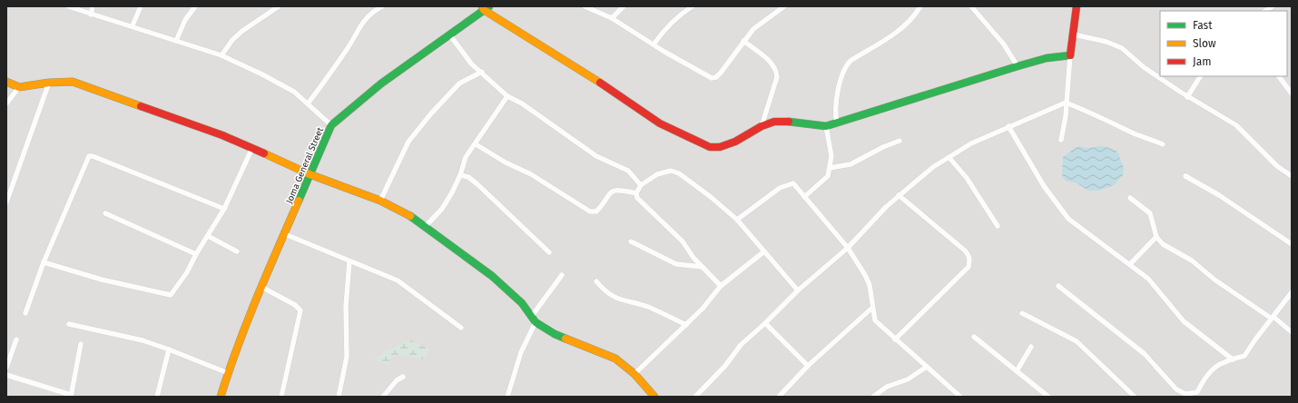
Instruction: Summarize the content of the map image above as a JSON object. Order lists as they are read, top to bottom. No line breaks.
{"streets":{"street":["Joma General Street"]},"legend":["Fast","Slow","Jam"]}
